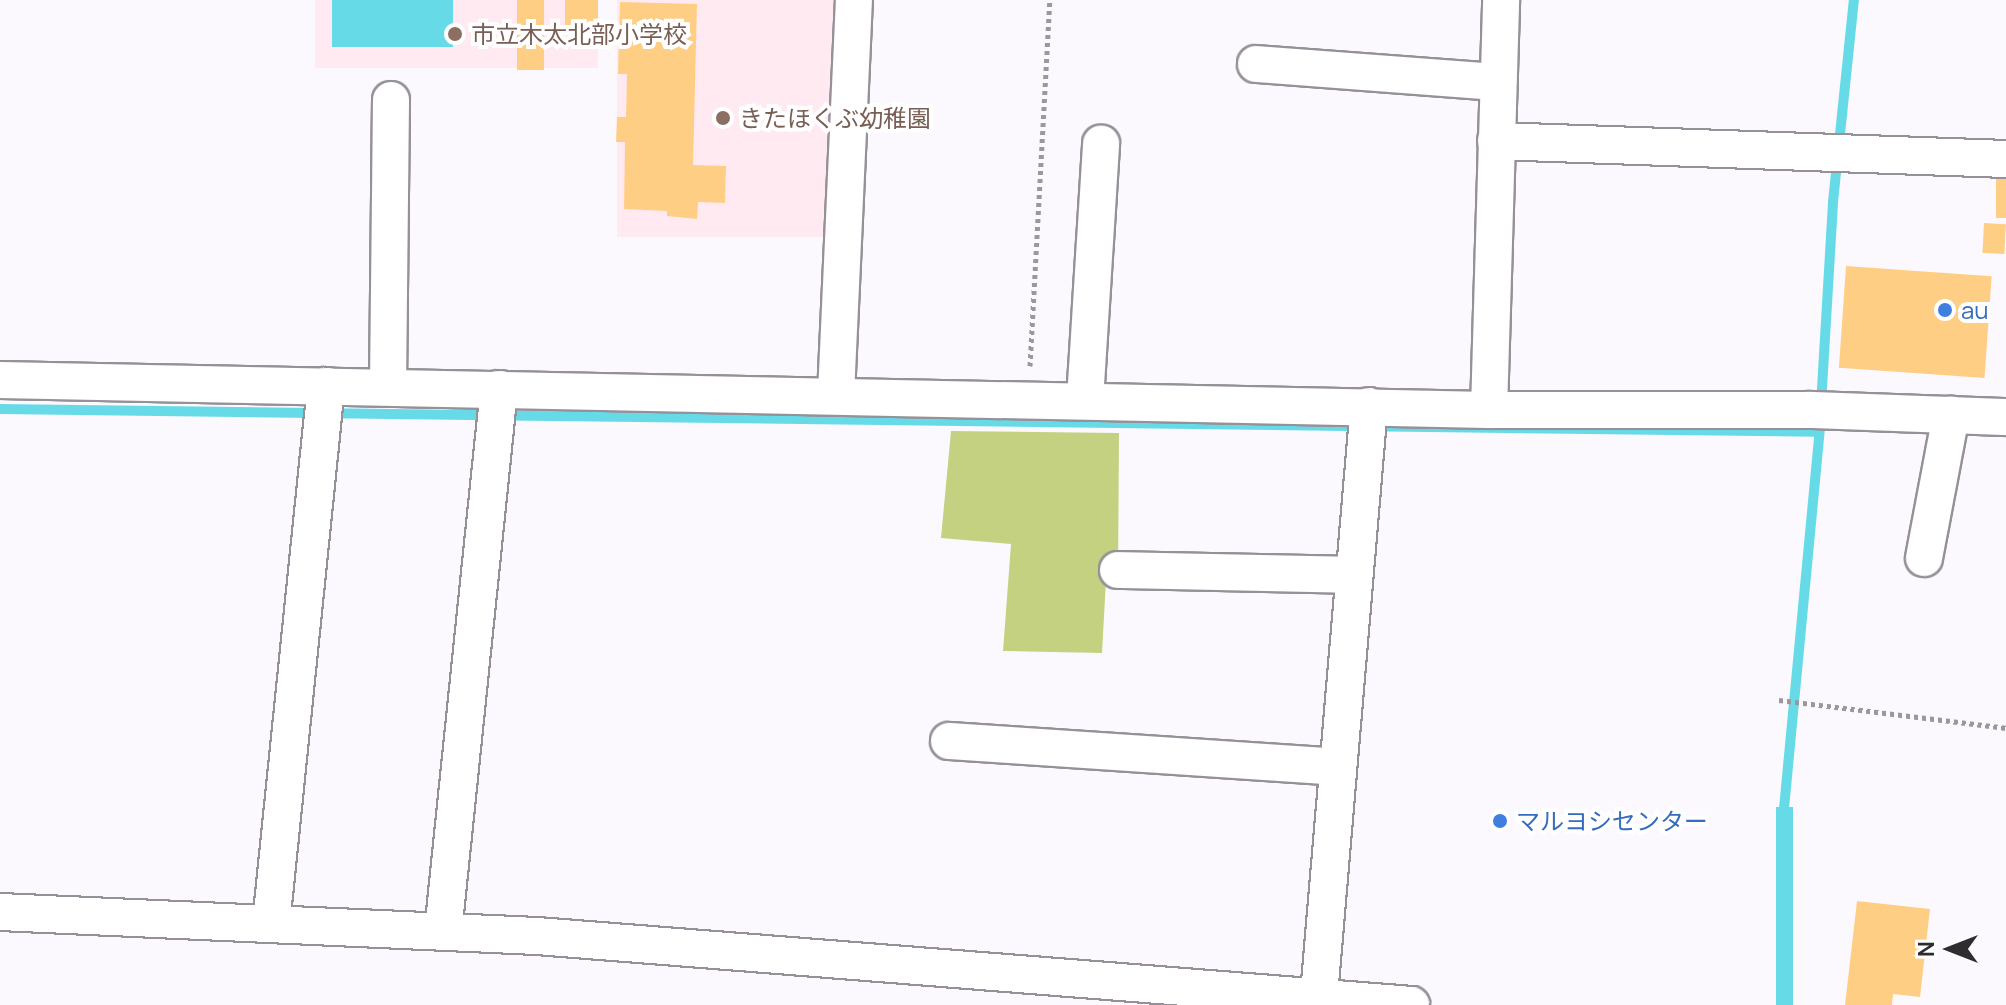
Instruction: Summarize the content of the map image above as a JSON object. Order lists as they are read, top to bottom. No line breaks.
{"places":["市立木太北部小学校","きたほくぶ幼稚園","au","マルヨシセンター"],"north":"left"}
